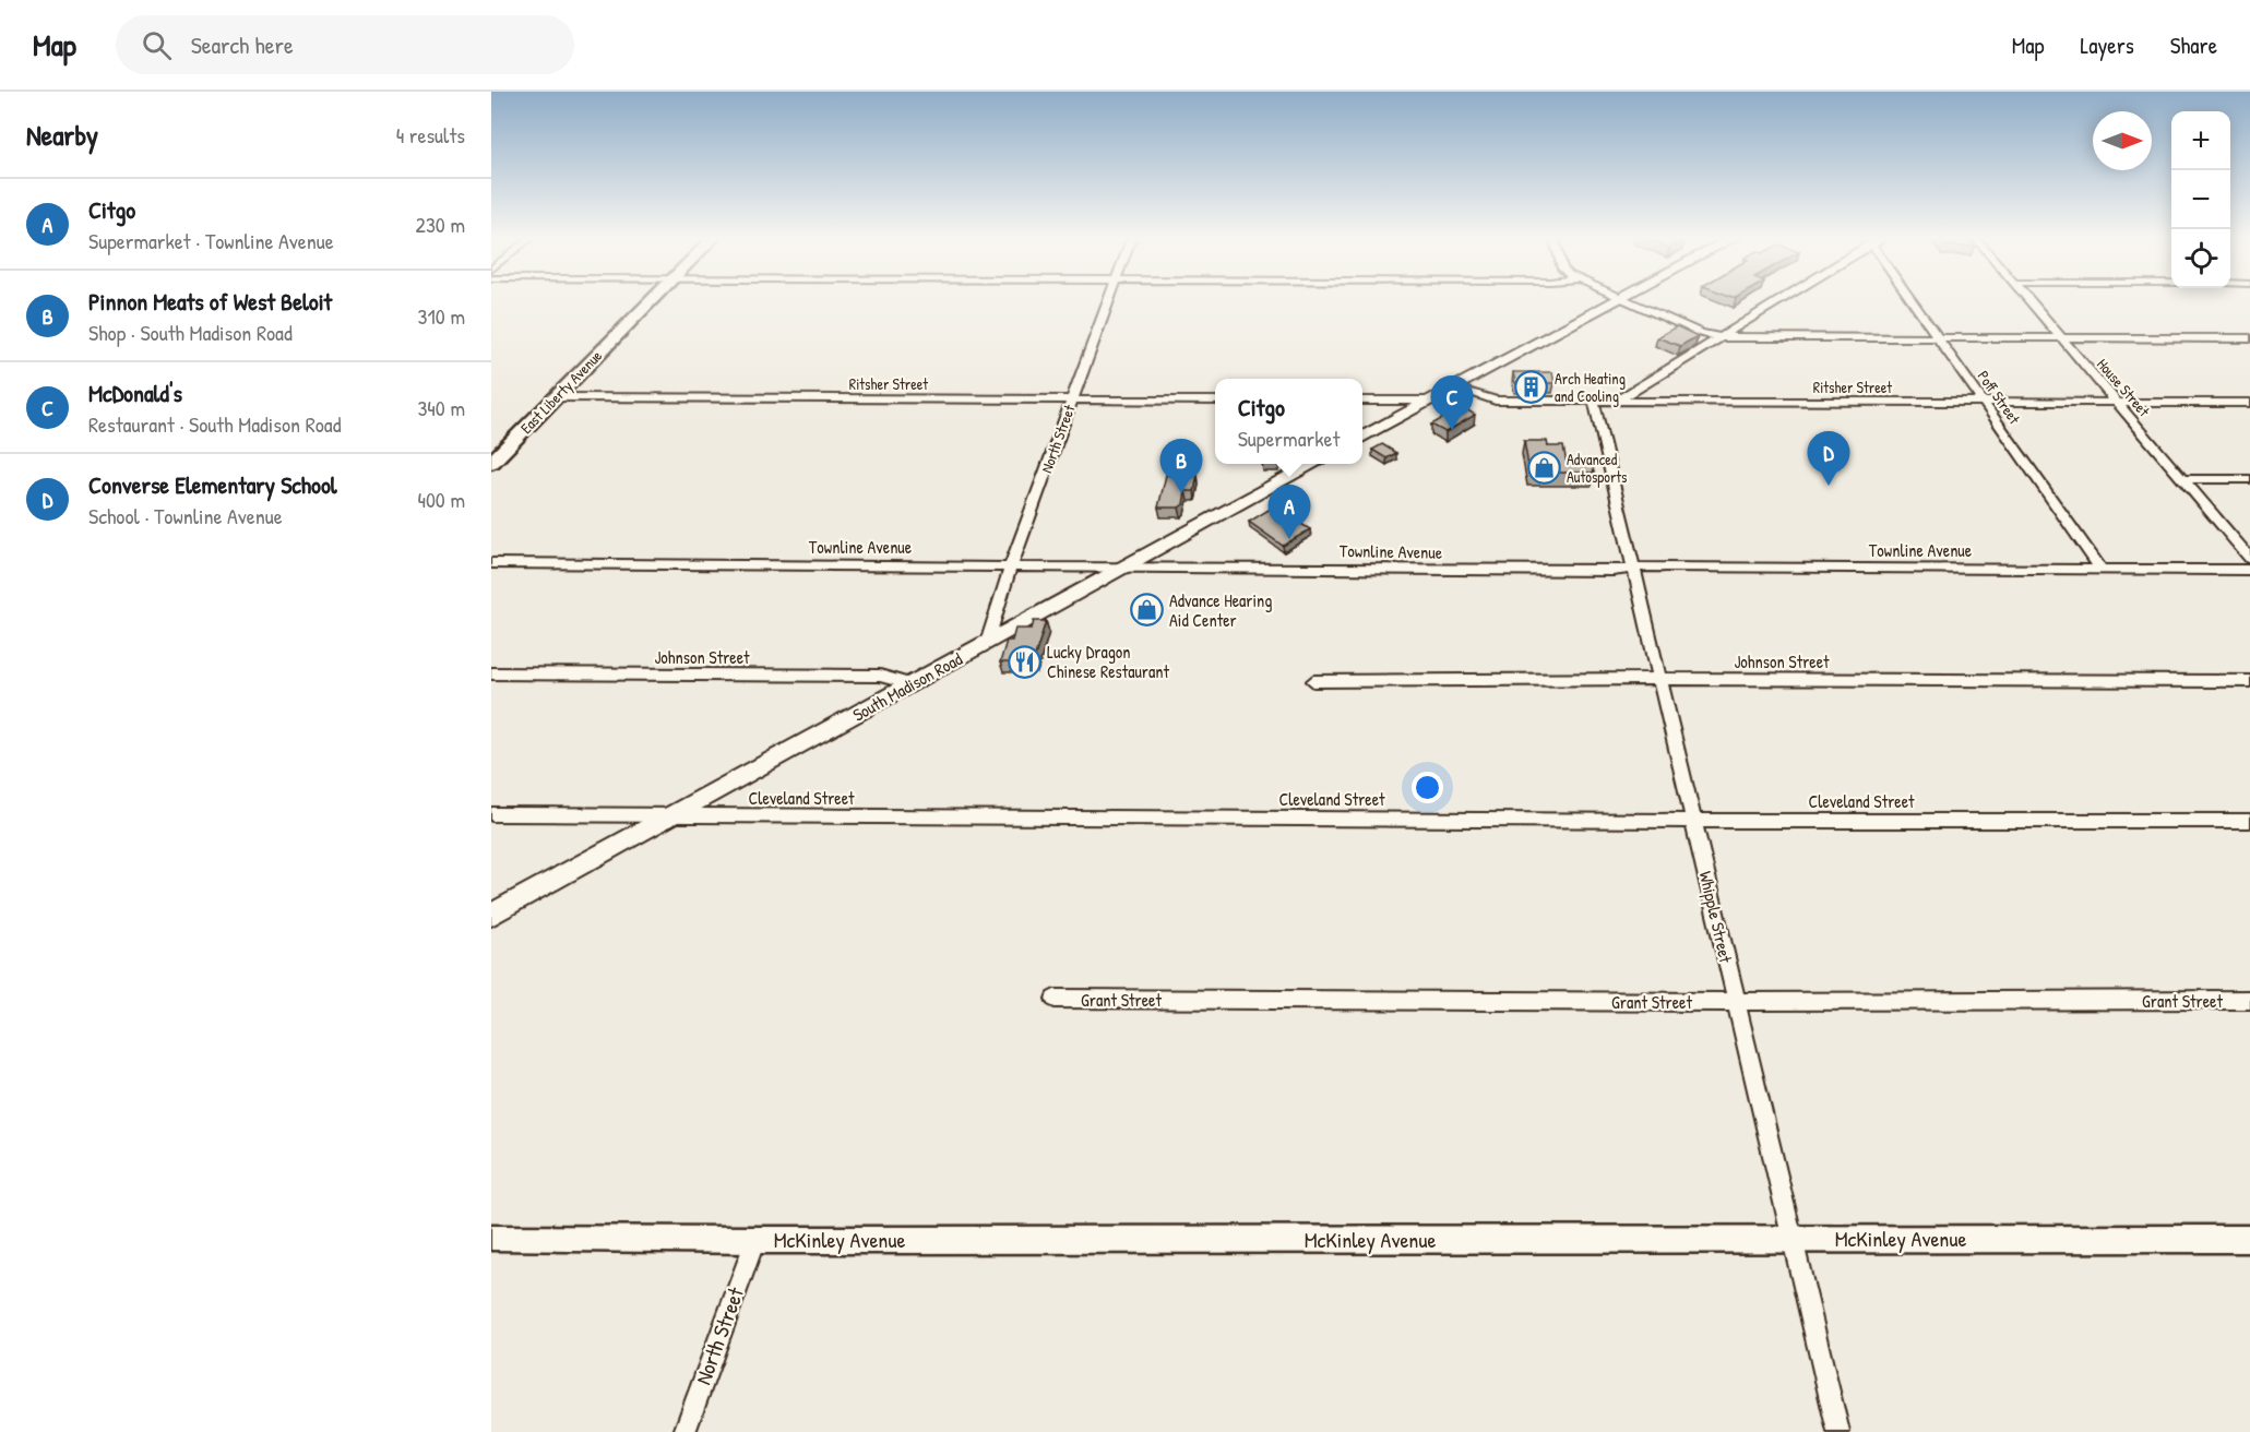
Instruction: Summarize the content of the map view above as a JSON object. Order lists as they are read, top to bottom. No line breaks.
{"streets":{"main road":["East Liberty Avenue","South Madison Road"],"street":["Ritsher Street","House Street","Poff Street","North Street","Townline Avenue","Johnson Street","Cleveland Street","Whipple Street","Grant Street","McKinley Avenue"]},"crossings":[["Ritsher Street","House Street"],["Ritsher Street","East Liberty Avenue"],["Ritsher Street","Poff Street"],["Ritsher Street","North Street"],["Ritsher Street","Whipple Street"],["Poff Street","Townline Avenue"],["North Street","Townline Avenue"],["North Street","South Madison Road"],["North Street","McKinley Avenue"],["Townline Avenue","South Madison Road"],["Townline Avenue","Whipple Street"],["Johnson Street","South Madison Road"],["Johnson Street","Whipple Street"],["South Madison Road","Cleveland Street"],["Cleveland Street","Whipple Street"],["Whipple Street","Grant Street"],["Whipple Street","McKinley Avenue"]],"places":{"building":["Arch Heating and Cooling"],"shop":["Advanced Autosports","Advance Hearing Aid Center"],"restaurant":["Lucky Dragon Chinese Restaurant"]},"north":"right","page":{"header":"Map","search":"Search here","nav":["Map","Layers","Share"],"heading":["Nearby","4 results"],"map_buttons":["+","−"],"list":[{"mark":"A","name":"Citgo","note":"Supermarket · Townline Avenue","value":"230 m"},{"mark":"B","name":"Pinnon Meats of West Beloit","note":"Shop · South Madison Road","value":"310 m"},{"mark":"C","name":"McDonald's","note":"Restaurant · South Madison Road","value":"340 m"},{"mark":"D","name":"Converse Elementary School","note":"School · Townline Avenue","value":"400 m"}],"pins":["C","D","B","A"],"popup":["Citgo","Supermarket"]}}
